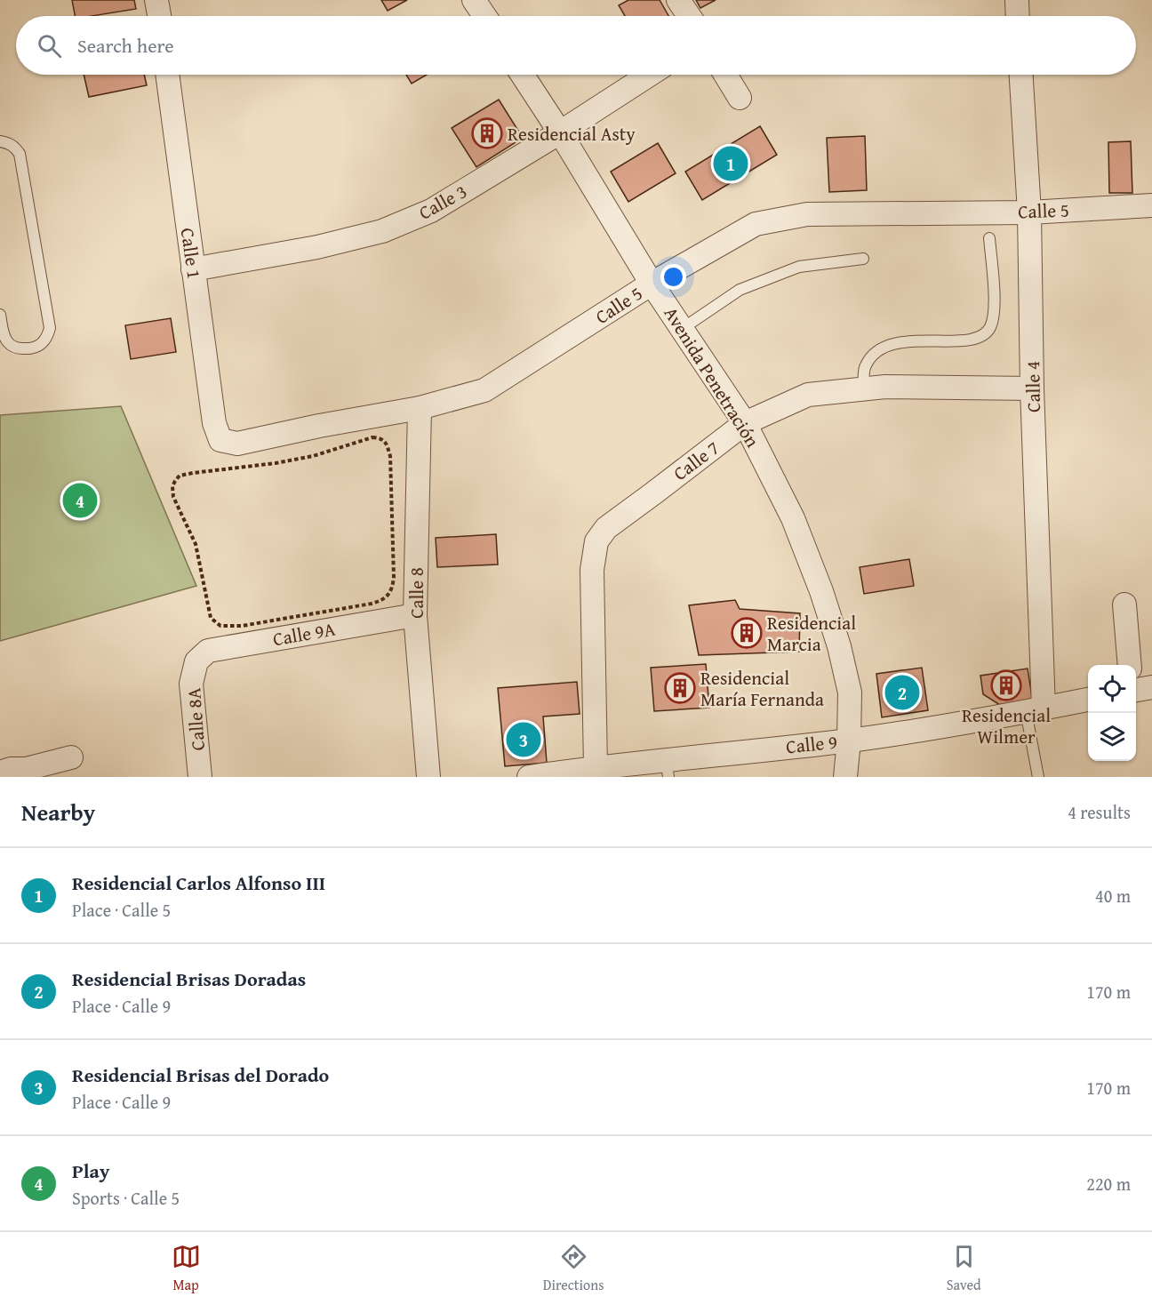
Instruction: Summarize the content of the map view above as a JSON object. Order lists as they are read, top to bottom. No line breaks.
{"streets":{"street":["Calle 3","Calle 5","Calle 1","Avenida Penetración","Calle 4","Calle 7","Calle 8","Calle 9A","Calle 8A","Calle 9"]},"crossings":[["Calle 3","Calle 1"],["Calle 3","Avenida Penetración"],["Calle 5","Calle 1"],["Calle 5","Avenida Penetración"],["Calle 5","Calle 4"],["Calle 5","Calle 8"],["Avenida Penetración","Calle 7"],["Avenida Penetración","Calle 9"],["Calle 4","Calle 7"],["Calle 4","Calle 9"],["Calle 7","Calle 9"],["Calle 8","Calle 9A"],["Calle 9A","Calle 8A"]],"places":{"building":["Residencial Asty","Residencial Marcia","Residencial Wilmer","Residencial María Fernanda"]},"page":{"search":"Search here","pins":["1","4","2","3"],"heading":["Nearby","4 results"],"list":[{"mark":"1","name":"Residencial Carlos Alfonso III","note":"Place · Calle 5","value":"40 m"},{"mark":"2","name":"Residencial Brisas Doradas","note":"Place · Calle 9","value":"170 m"},{"mark":"3","name":"Residencial Brisas del Dorado","note":"Place · Calle 9","value":"170 m"},{"mark":"4","name":"Play","note":"Sports · Calle 5","value":"220 m"}],"nav":["Map","Directions","Saved"]}}
